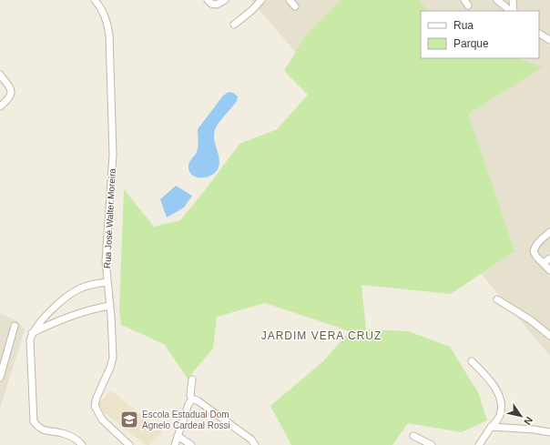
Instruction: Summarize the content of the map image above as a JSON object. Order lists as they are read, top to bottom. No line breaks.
{"streets":{"street":["Rua José Walter Moreira"]},"districts":["JARDIM VERA CRUZ"],"places":{"school or university":["Escola Estadual Dom Agnelo Cardeal Rossi"]},"legend":["Rua","Parque"],"north":"bottom right"}
